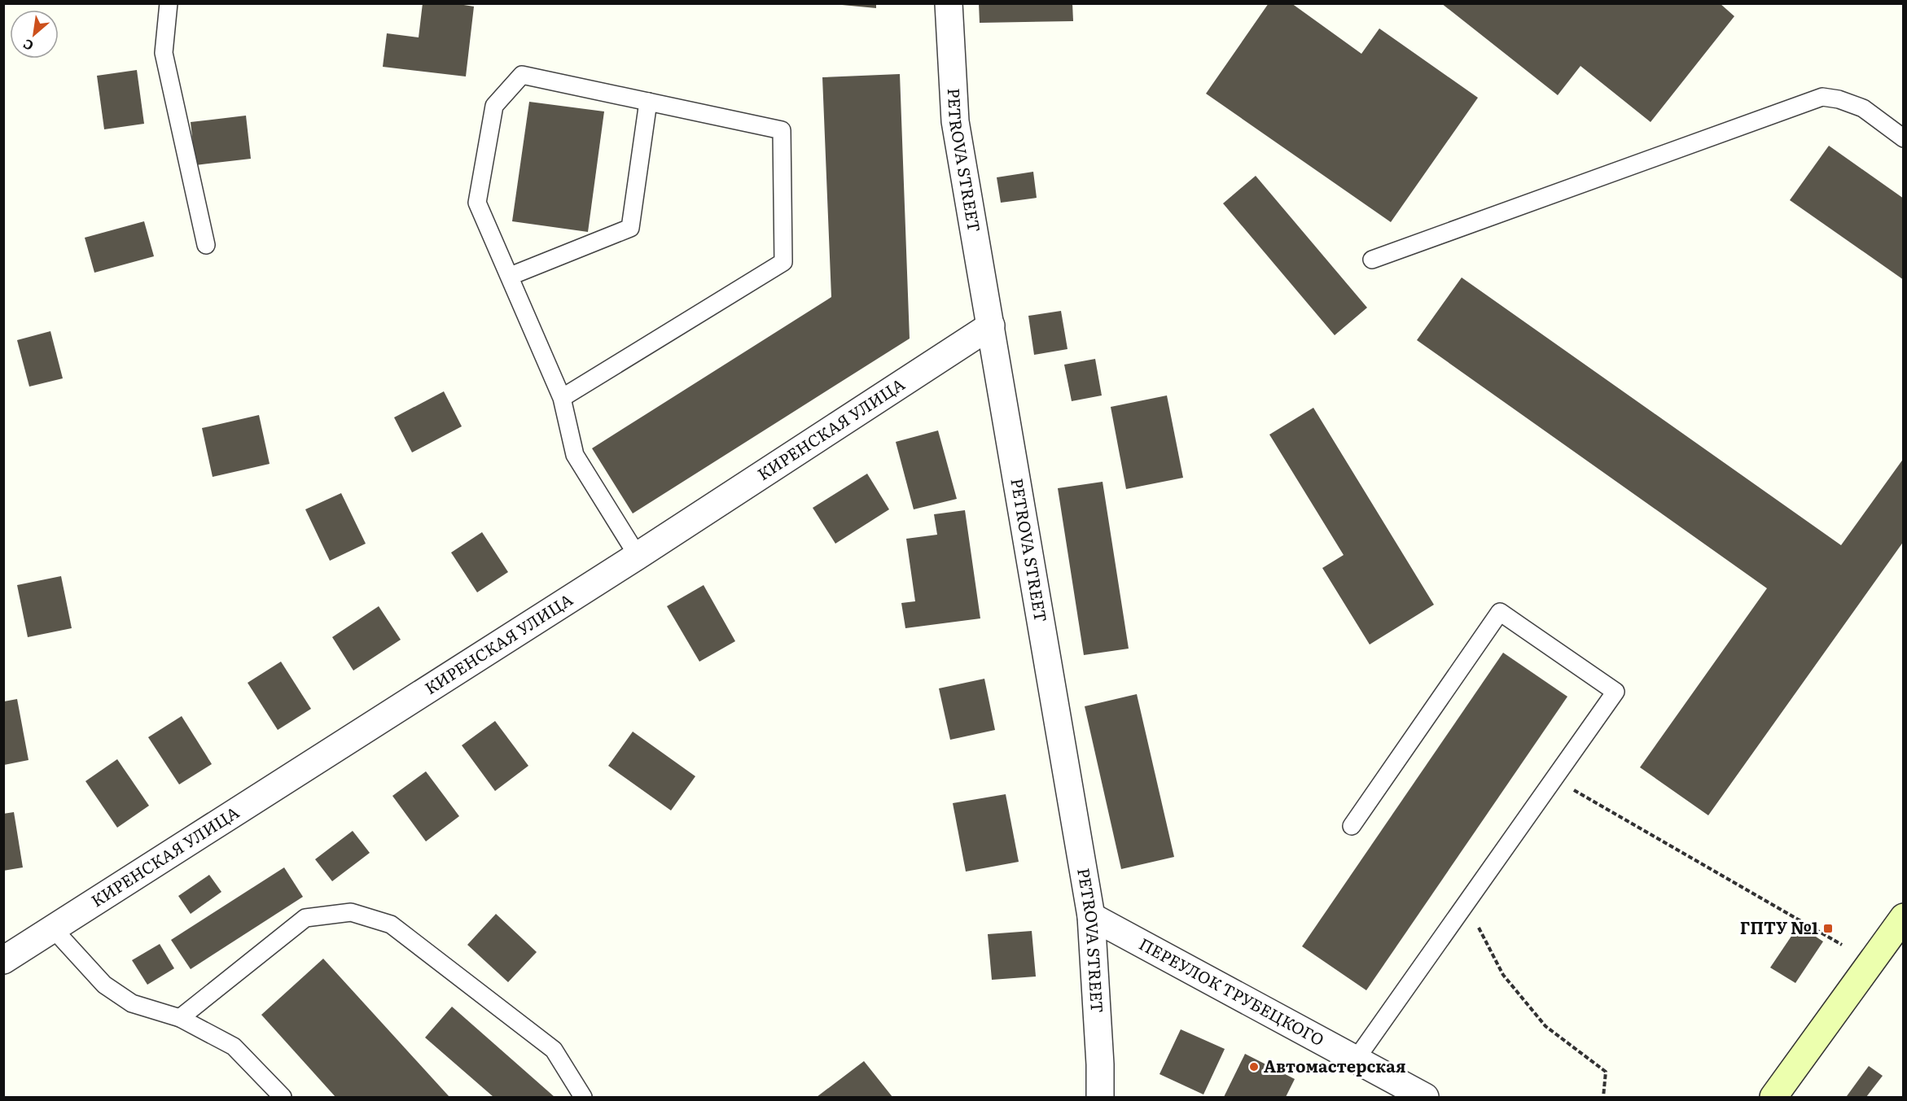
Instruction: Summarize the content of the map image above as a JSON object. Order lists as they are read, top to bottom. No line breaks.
{"streets":{"street":["PETROVA STREET","КИРЕНСКАЯ УЛИЦА","ПЕРЕУЛОК ТРУБЕЦКОГО"]},"crossings":[["PETROVA STREET","КИРЕНСКАЯ УЛИЦА"],["PETROVA STREET","ПЕРЕУЛОК ТРУБЕЦКОГО"]],"places":{"transit":["ГПТУ №1"],"other":["Автомастерская"]},"north":"bottom left"}
